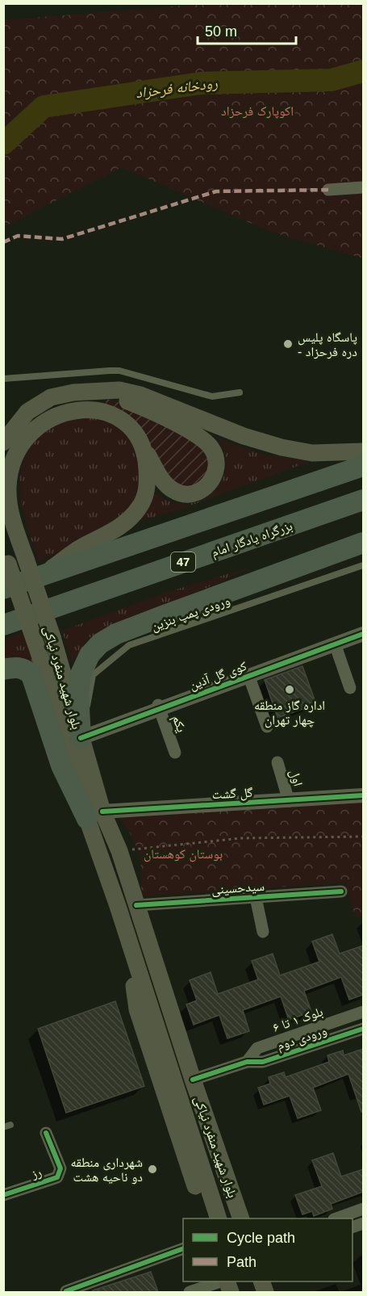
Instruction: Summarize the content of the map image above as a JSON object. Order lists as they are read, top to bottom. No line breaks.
{"streets":{"highway":["بزرگراه یادگار امام","47"],"main road":["بلوار شهید منفرد نیاکی"],"street":["کوی گل آذین","یکم","اول","گل گشت","سیدحسینی","بلوک ۱ تا ۶","ورودی دوم","رز"],"lane":["ورودی پمپ بنزین"]},"crossings":[["ورودی پمپ بنزین","کوی گل آذین"],["ورودی پمپ بنزین","بلوار شهید منفرد نیاکی"],["کوی گل آذین","بلوار شهید منفرد نیاکی"],["کوی گل آذین","یکم"],["بلوار شهید منفرد نیاکی","گل گشت"],["بلوار شهید منفرد نیاکی","سیدحسینی"],["اول","گل گشت"],["بلوک ۱ تا ۶","ورودی دوم"]],"water":["رودخانه فرحزاد"],"parks":["اکوپارک فرحزاد","بوستان کوهستان"],"places":["پاسگاه پلیس - دره فرحزاد","اداره گاز منطقه چهار تهران","شهرداری منطقه دو ناحیه هشت"],"legend":["Cycle path","Path"],"scale_bar":"50 m"}
